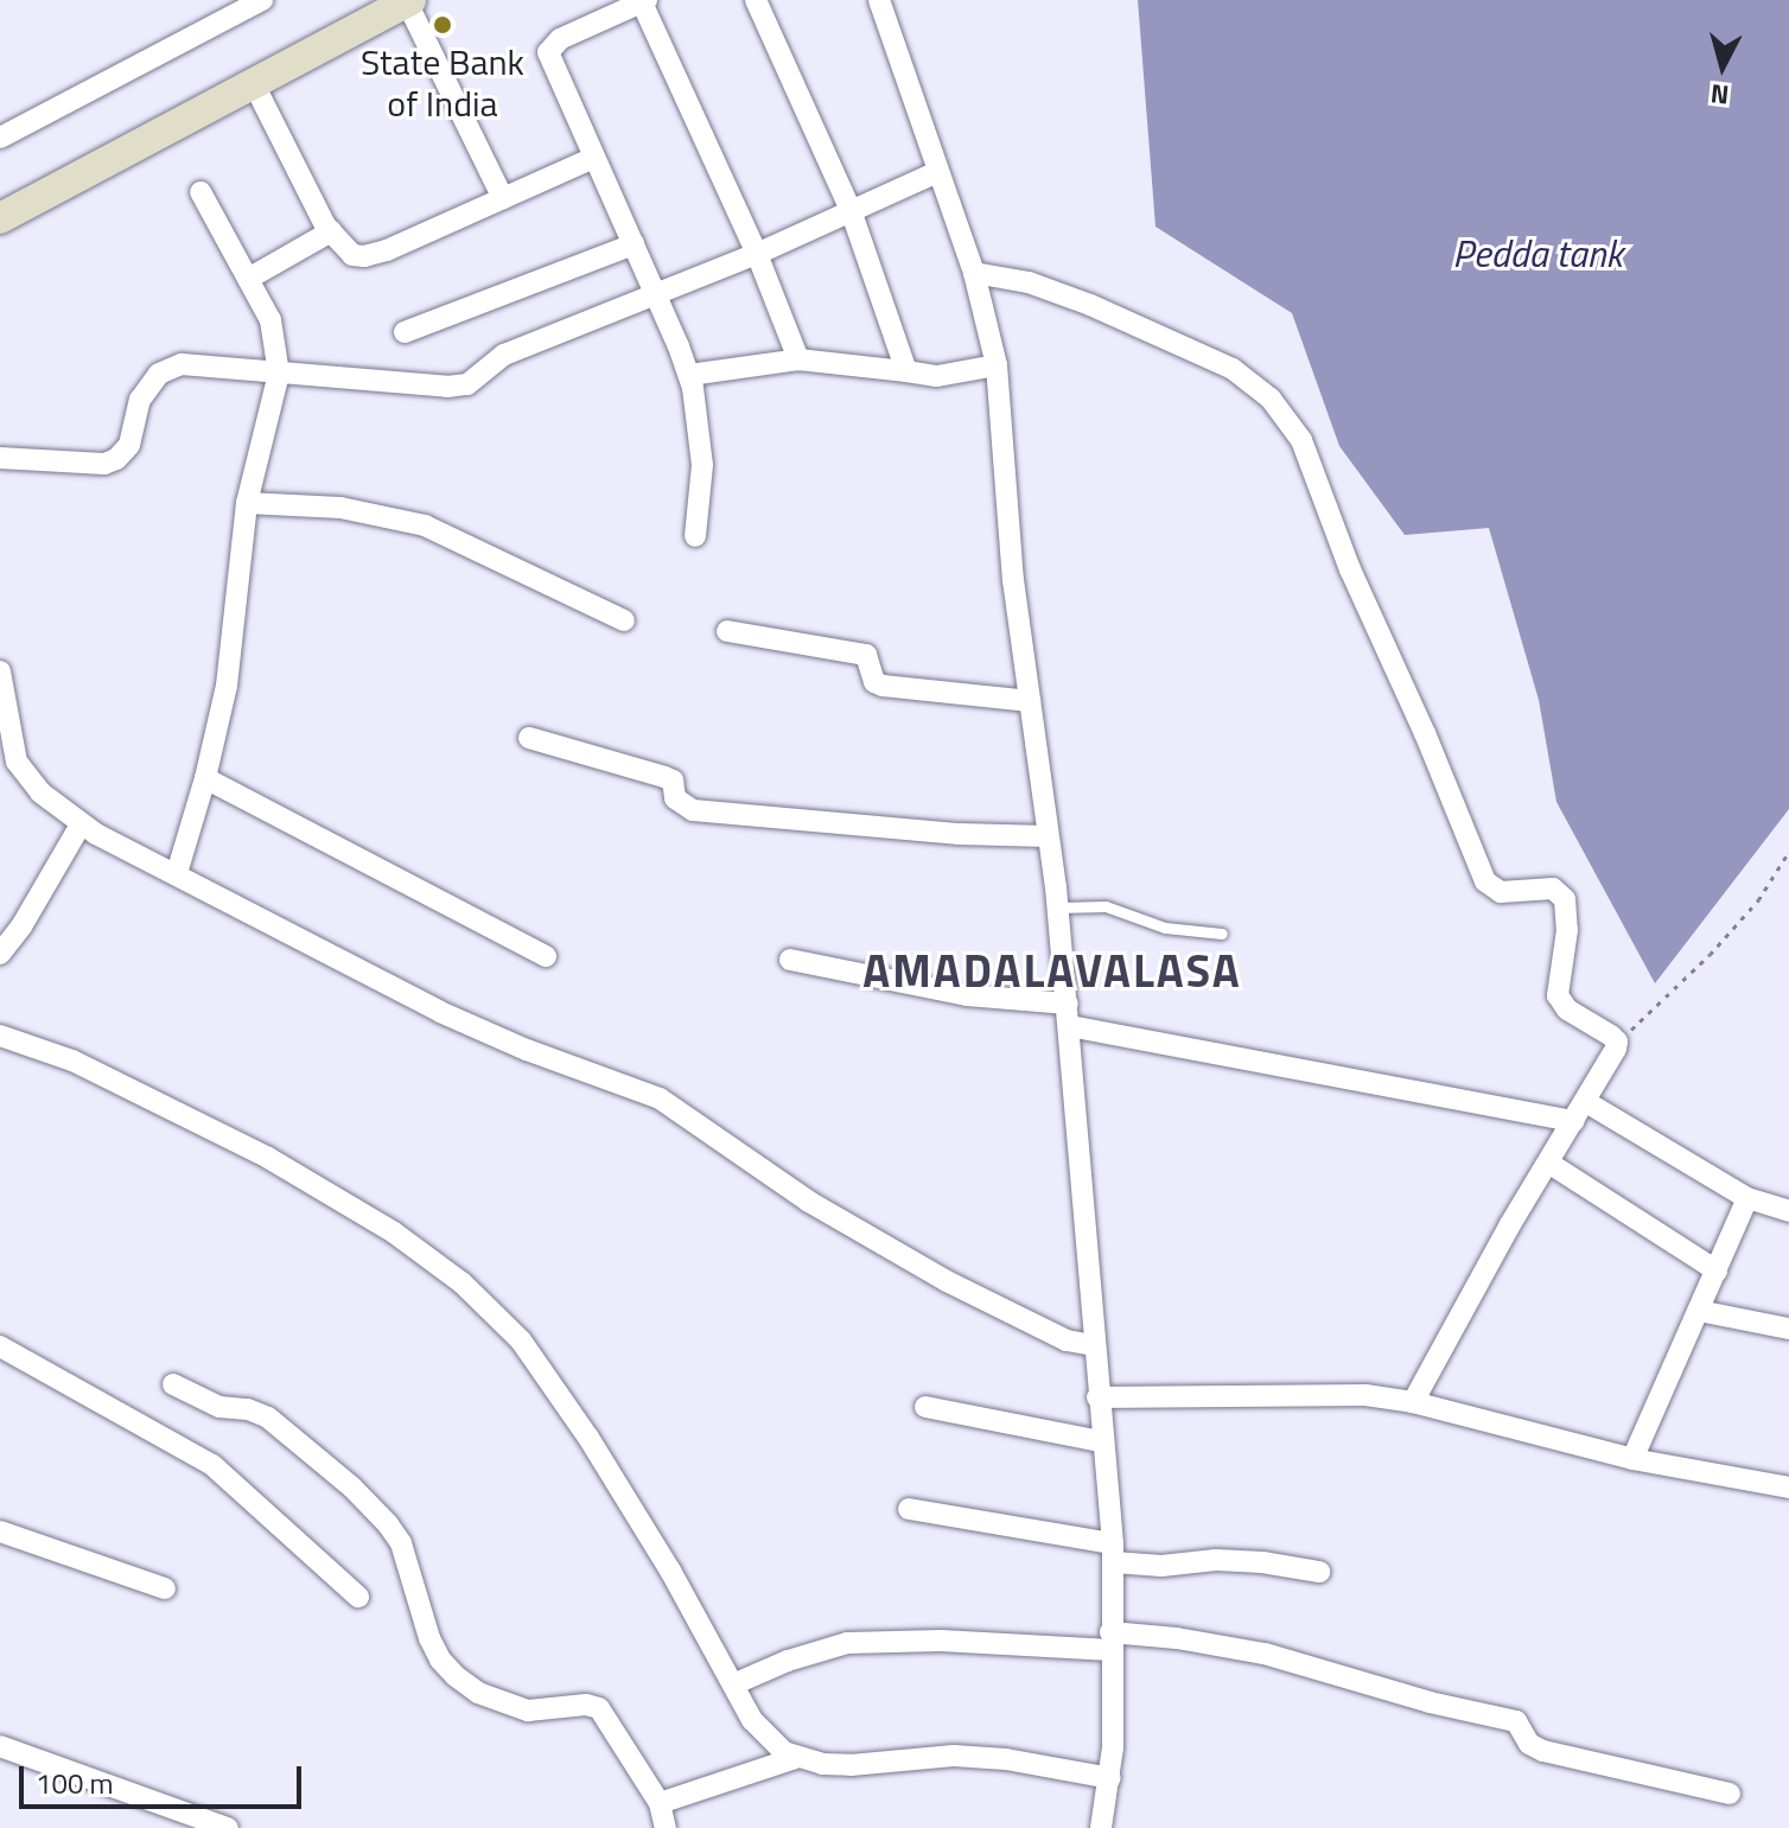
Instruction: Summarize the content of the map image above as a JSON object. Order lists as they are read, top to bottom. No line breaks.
{"districts":["AMADALAVALASA"],"water":["Pedda tank"],"places":["State Bank of India"],"scale_bar":"100 m","north":"bottom"}
